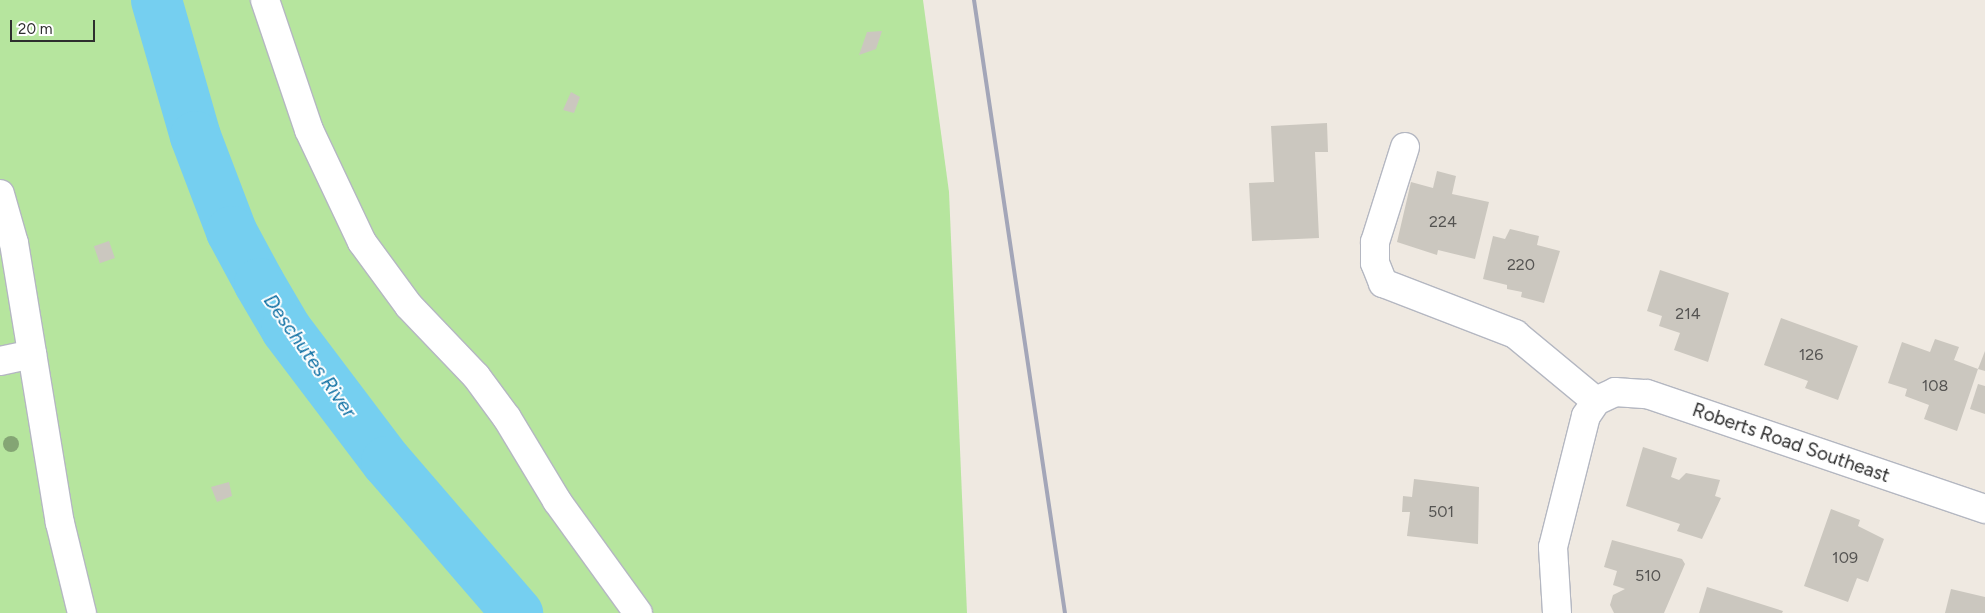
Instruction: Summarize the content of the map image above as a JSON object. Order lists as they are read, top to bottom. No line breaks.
{"streets":{"street":["Roberts Road Southeast"]},"water":["Deschutes River"],"house_numbers":["224","220","214","126","108","501","109","510"],"scale_bar":"20 m"}
